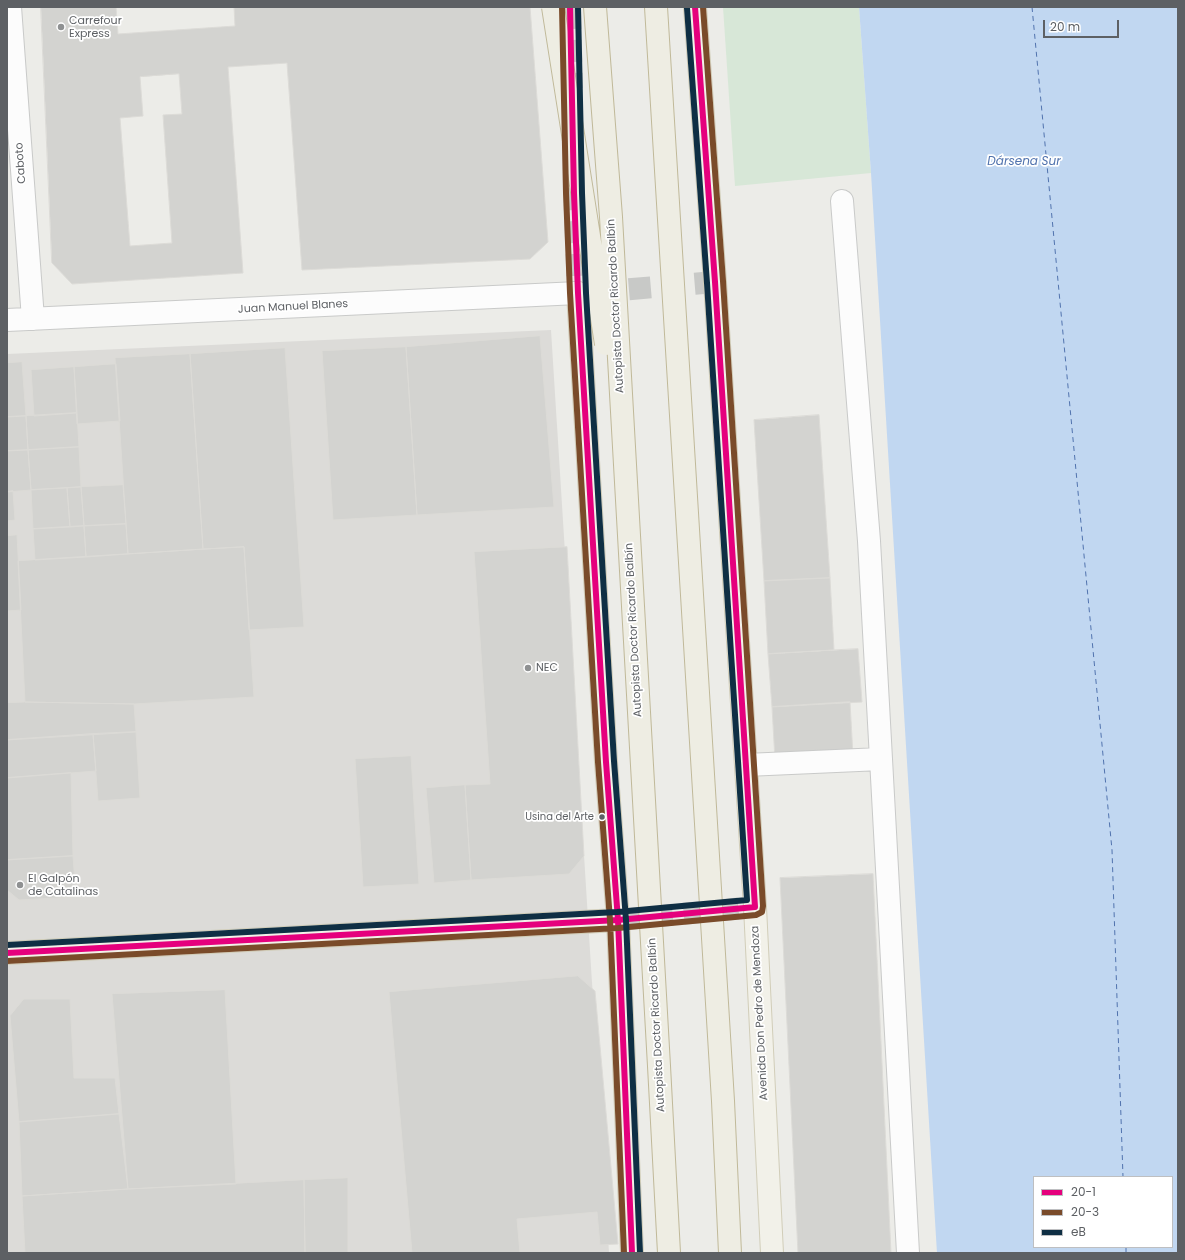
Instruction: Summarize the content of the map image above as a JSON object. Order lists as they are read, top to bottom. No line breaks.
{"streets":{"highway":["Autopista Doctor Ricardo Balbín"],"main road":["Avenida Don Pedro de Mendoza"],"street":["Caboto","Juan Manuel Blanes"]},"crossings":[["Caboto","Juan Manuel Blanes"]],"water":["Dársena Sur"],"places":["Carrefour Express","NEC","Usina del Arte","El Galpón de Catalinas"],"lines":["transit line 20-1","transit line 20-3","transit line eB"],"legend":["20-1","20-3","eB"],"scale_bar":"20 m"}
